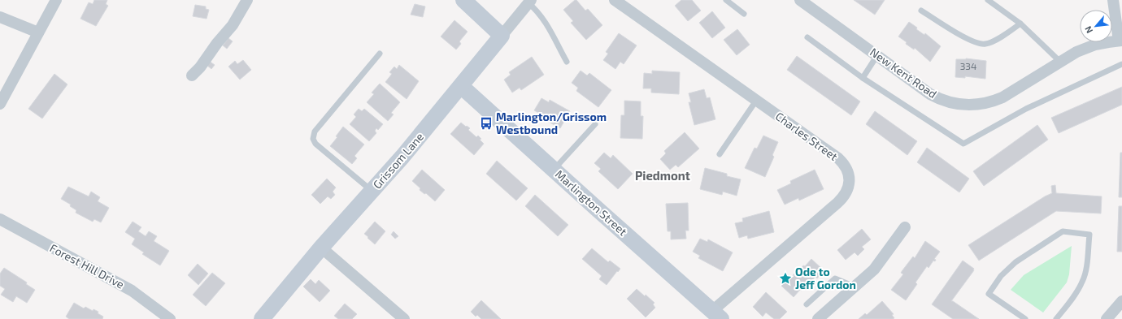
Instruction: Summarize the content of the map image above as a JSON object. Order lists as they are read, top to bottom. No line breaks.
{"streets":{"street":["New Kent Road","Charles Street","Grissom Lane","Marlington Street","Forest Hill Drive"]},"crossings":[["Charles Street","Marlington Street"],["Grissom Lane","Marlington Street"]],"districts":["Piedmont"],"places":{"bus stop":["Marlington/Grissom Westbound"],"place":["Ode to Jeff Gordon"]},"house_numbers":["334"],"north":"bottom left"}
